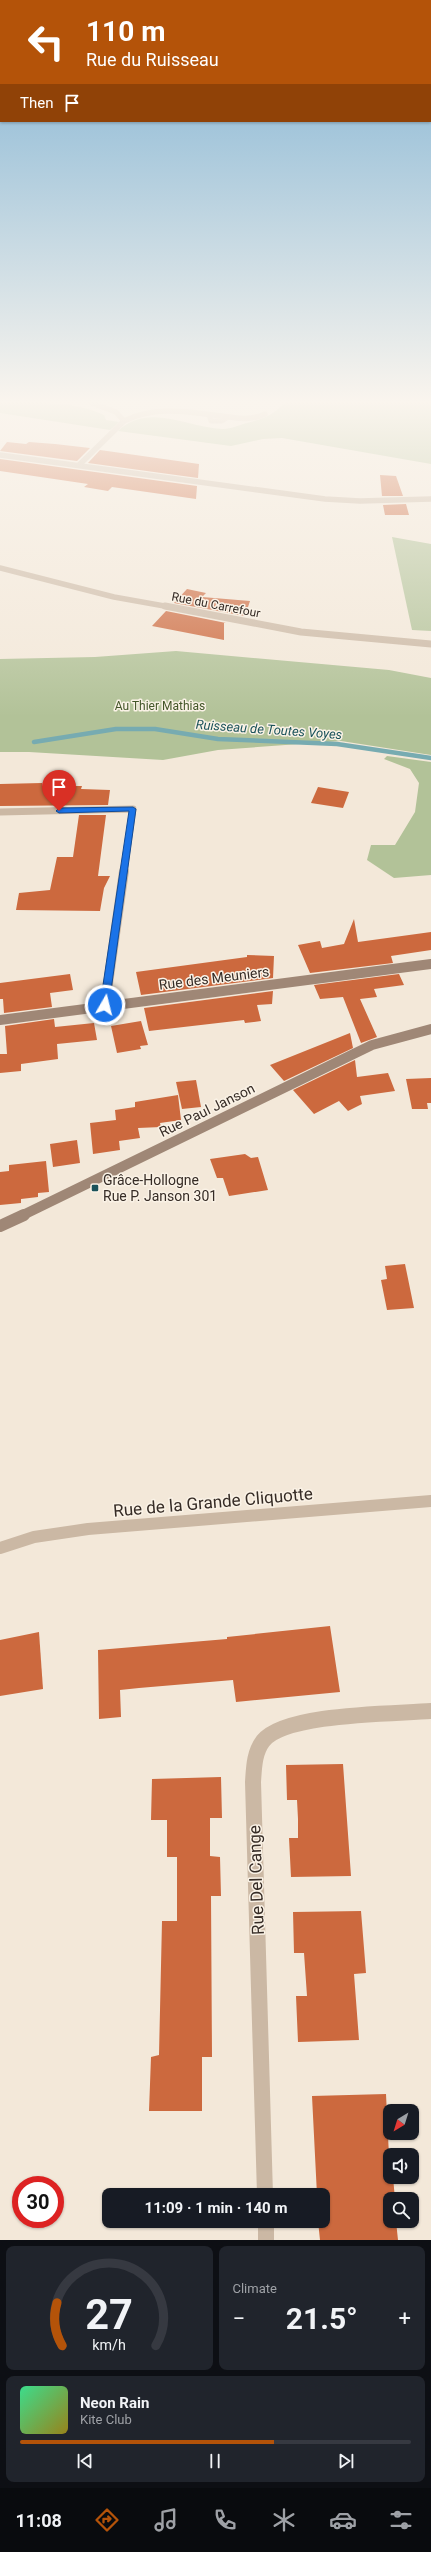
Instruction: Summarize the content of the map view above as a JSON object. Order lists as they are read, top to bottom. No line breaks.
{"streets":{"street":["Rue du Carrefour","Rue des Meuniers","Rue Paul Janson","Rue de la Grande Cliquotte","Rue Del Cange"]},"water":["Ruisseau de Toutes Voyes"],"parks":["Au Thier Mathias"],"places":{"transit":["Grâce-Hollogne Rue P. Janson 301"]},"north":"bottom left","page":{"turn":["110 m","Rue du Ruisseau"],"then":"Then","limit":"30","trip":"11:09 · 1 min · 140 m","tile":"Climate","heat":["−","21.5°","+"],"song":["Neon Rain","Kite Club"],"tabs":"11:08","gauge":["27","km/h"]}}
